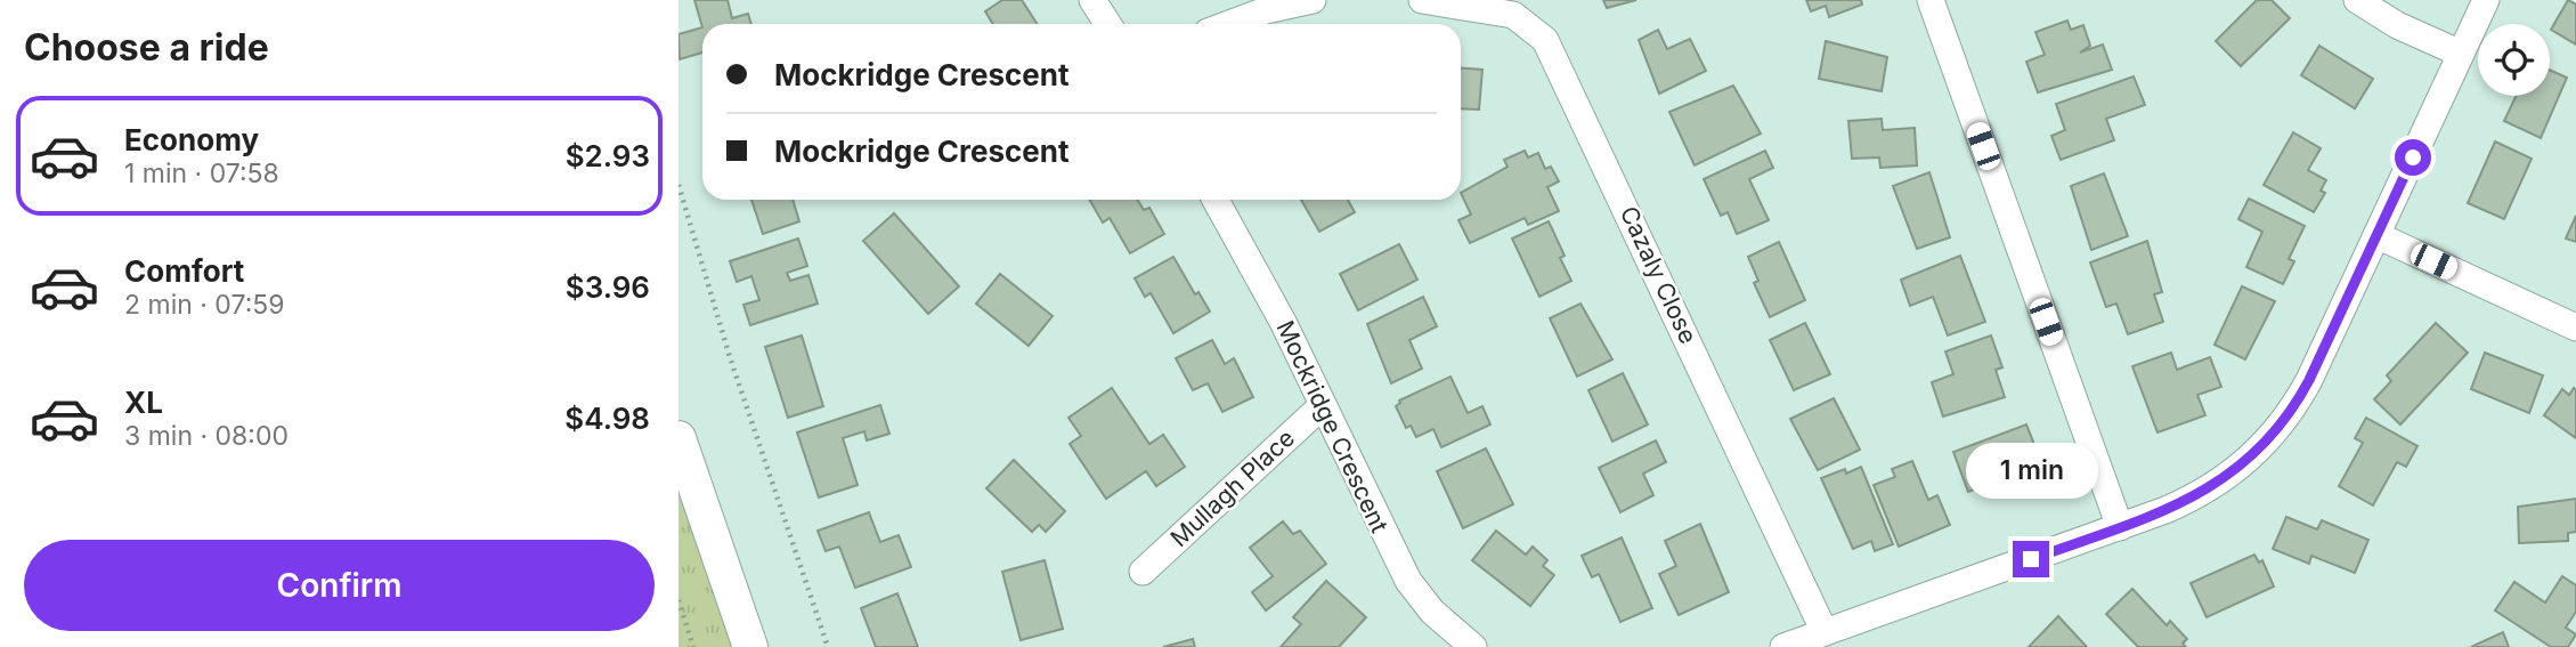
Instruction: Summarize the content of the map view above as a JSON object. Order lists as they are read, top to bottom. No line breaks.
{"streets":{"street":["Cazaly Close","Mockridge Crescent","Mullagh Place"]},"crossings":[["Mockridge Crescent","Mullagh Place"]],"page":{"heading":"Choose a ride","banner":["Mockridge Crescent","Mockridge Crescent"],"list":[{"name":"Economy","note":"1 min · 07:58","value":"$2.93"},{"name":"Comfort","note":"2 min · 07:59","value":"$3.96"},{"name":"XL","note":"3 min · 08:00","value":"$4.98"}],"bubble":"1 min","buttons":"Confirm"}}
